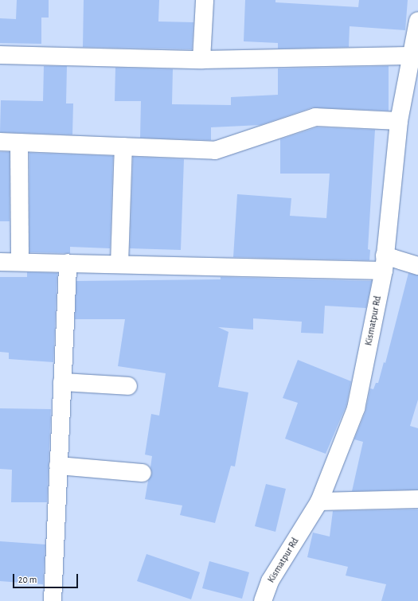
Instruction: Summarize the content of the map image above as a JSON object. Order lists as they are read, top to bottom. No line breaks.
{"streets":{"street":["Kismatpur Rd"]},"scale_bar":"20 m"}
